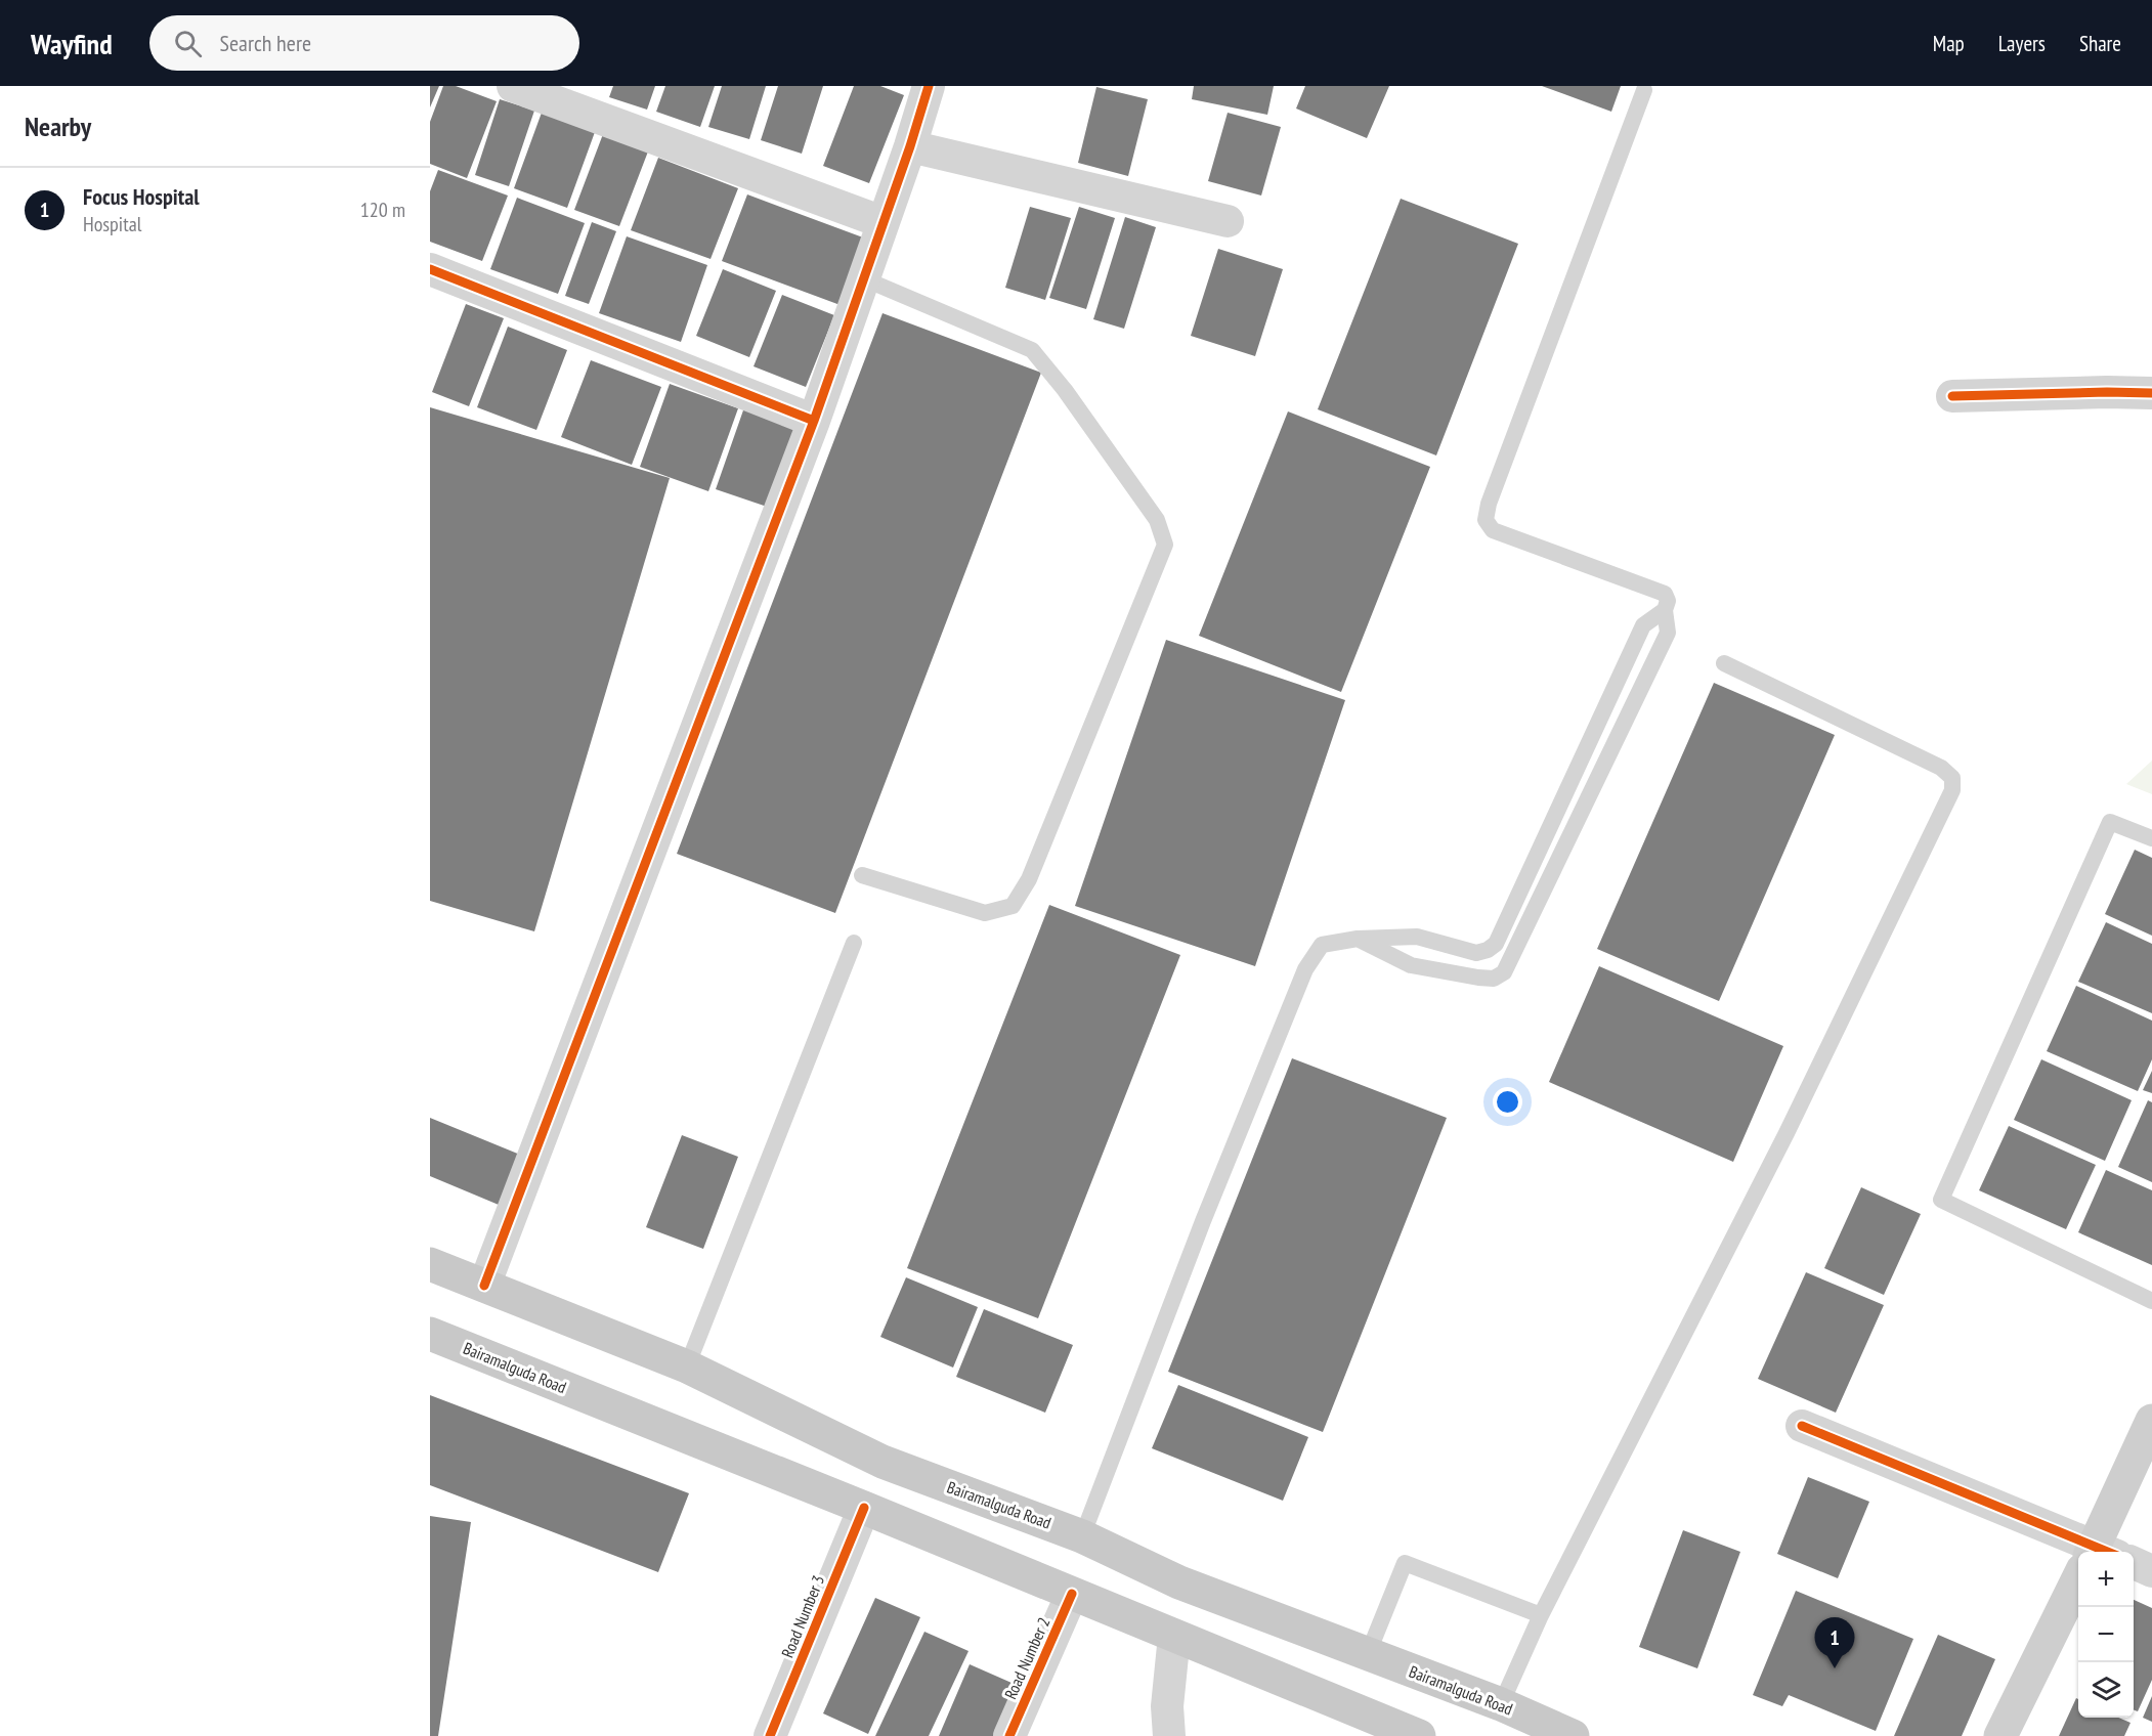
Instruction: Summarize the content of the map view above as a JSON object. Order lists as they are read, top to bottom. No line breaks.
{"streets":{"main road":["Bairamalguda Road"],"street":["Road Number 3","Road Number 2"]},"crossings":[["Bairamalguda Road","Road Number 3"],["Bairamalguda Road","Road Number 2"]],"page":{"header":"Wayfind","search":"Search here","nav":["Map","Layers","Share"],"heading":"Nearby","list":[{"mark":"1","name":"Focus Hospital","note":"Hospital","value":"120 m"}],"map_buttons":["+","−"],"pins":"1"}}
